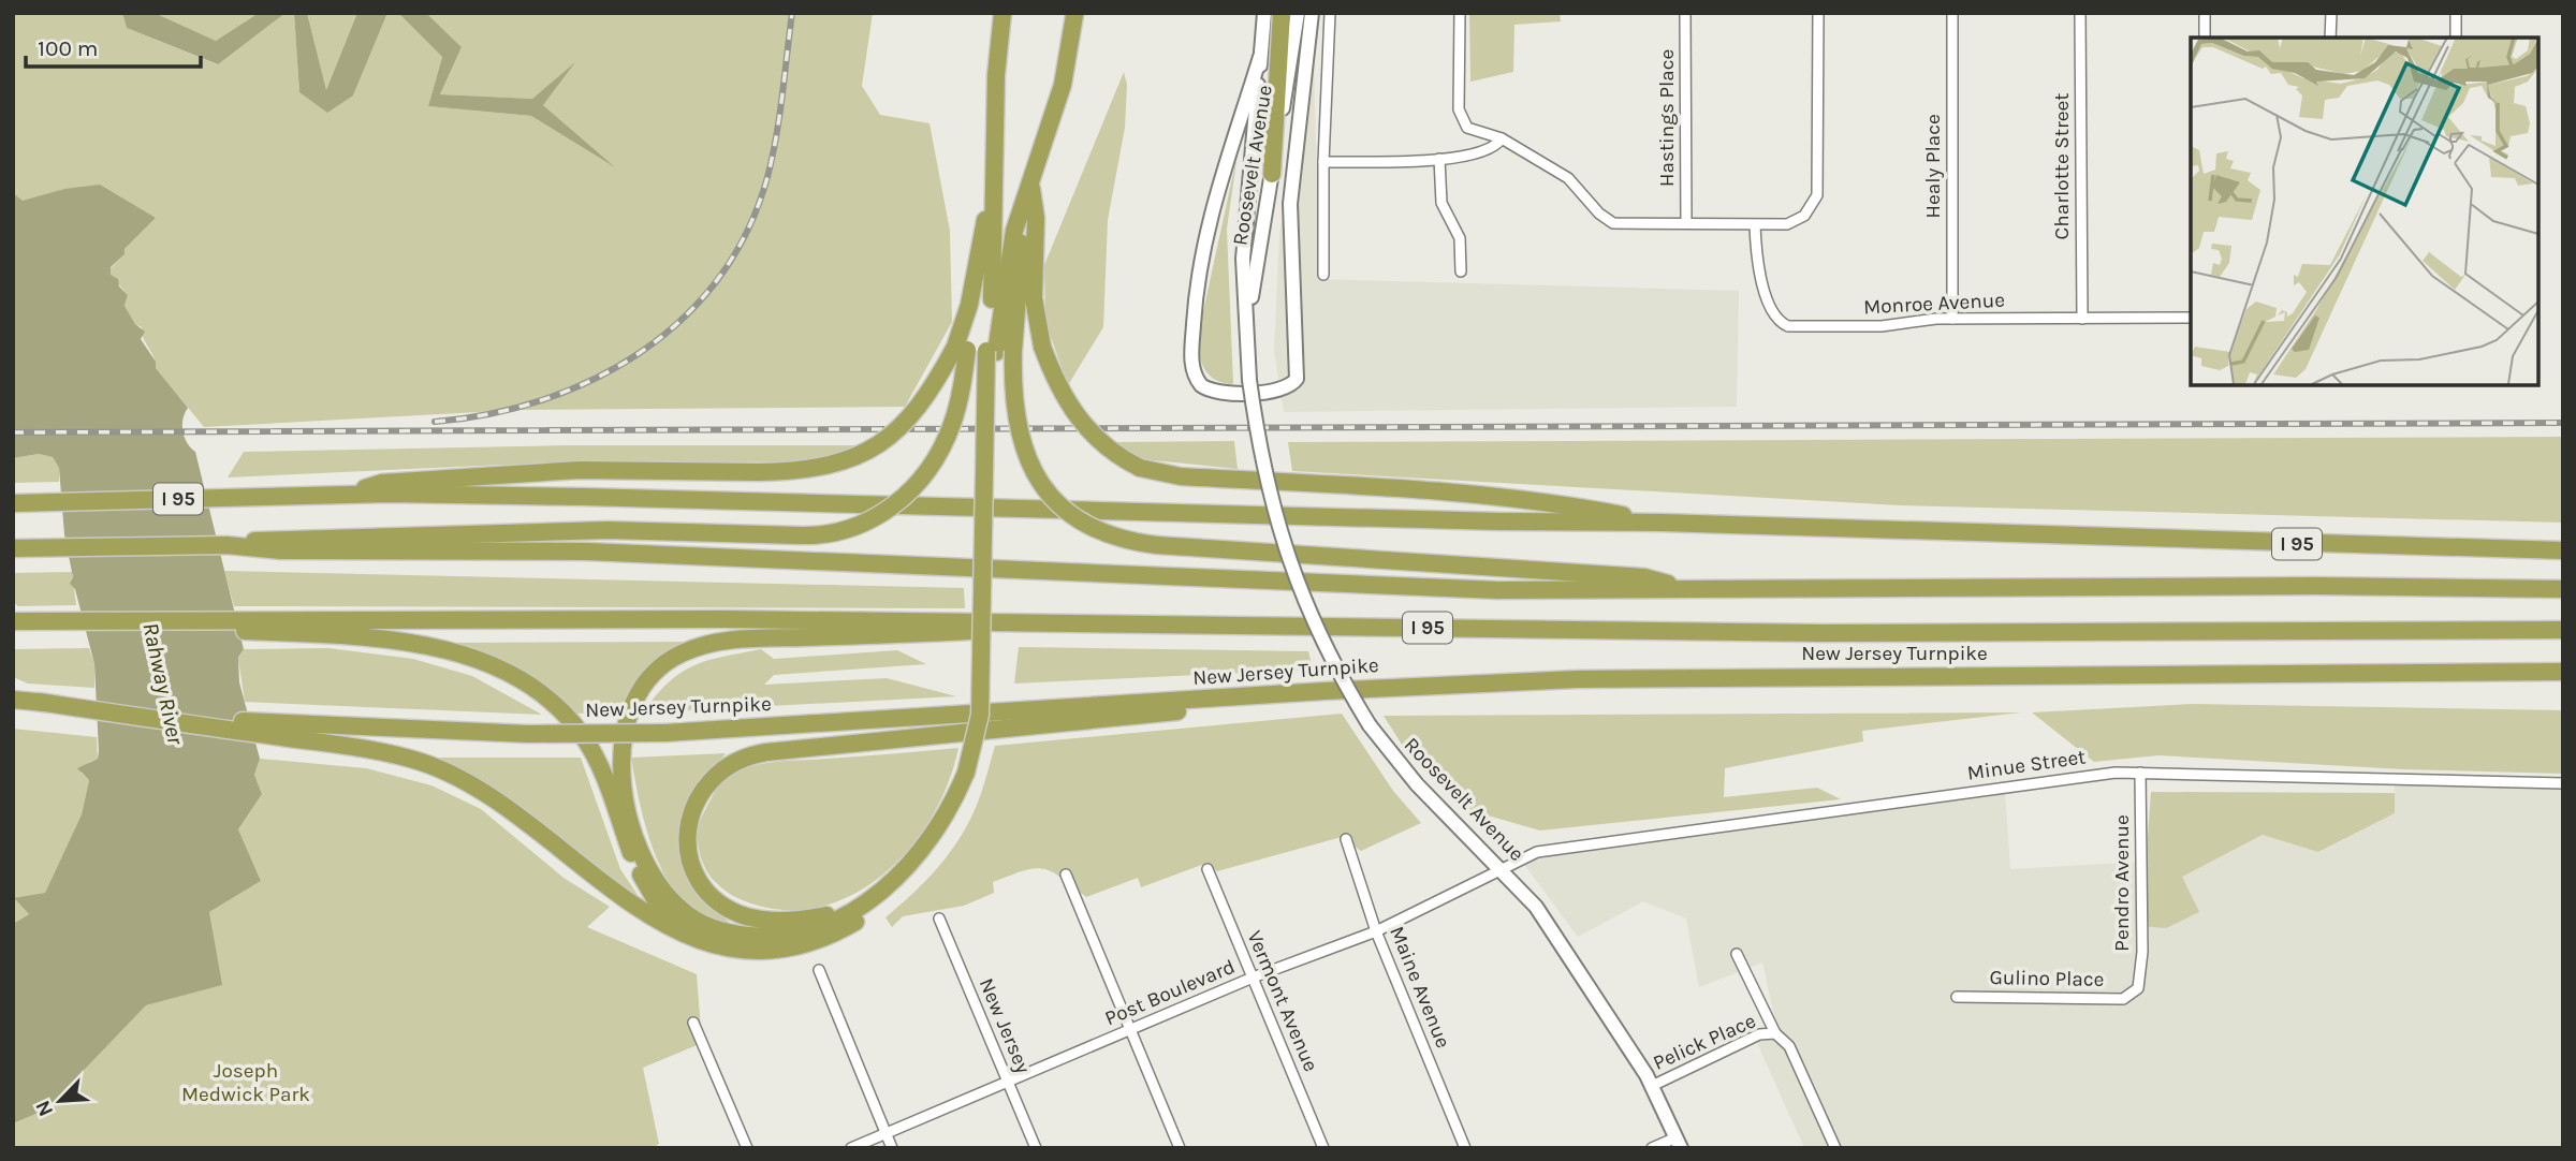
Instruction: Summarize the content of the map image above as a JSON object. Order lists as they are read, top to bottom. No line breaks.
{"streets":{"highway":["I 95","New Jersey Turnpike"],"main road":["Roosevelt Avenue"],"street":["Hastings Place","Healy Place","Charlotte Street","Monroe Avenue","Minue Street","Pendro Avenue","Gulino Place","Maine Avenue","Post Boulevard","Vermont Avenue","New Jersey","Pelick Place"]},"crossings":[["Roosevelt Avenue","Minue Street"],["Roosevelt Avenue","Post Boulevard"],["Roosevelt Avenue","Pelick Place"],["Healy Place","Monroe Avenue"],["Charlotte Street","Monroe Avenue"],["Minue Street","Pendro Avenue"],["Minue Street","Post Boulevard"],["Pendro Avenue","Gulino Place"],["Maine Avenue","Post Boulevard"],["Post Boulevard","Vermont Avenue"],["Post Boulevard","New Jersey"]],"water":["Rahway River"],"parks":["Joseph Medwick Park"],"scale_bar":"100 m","north":"bottom left"}
